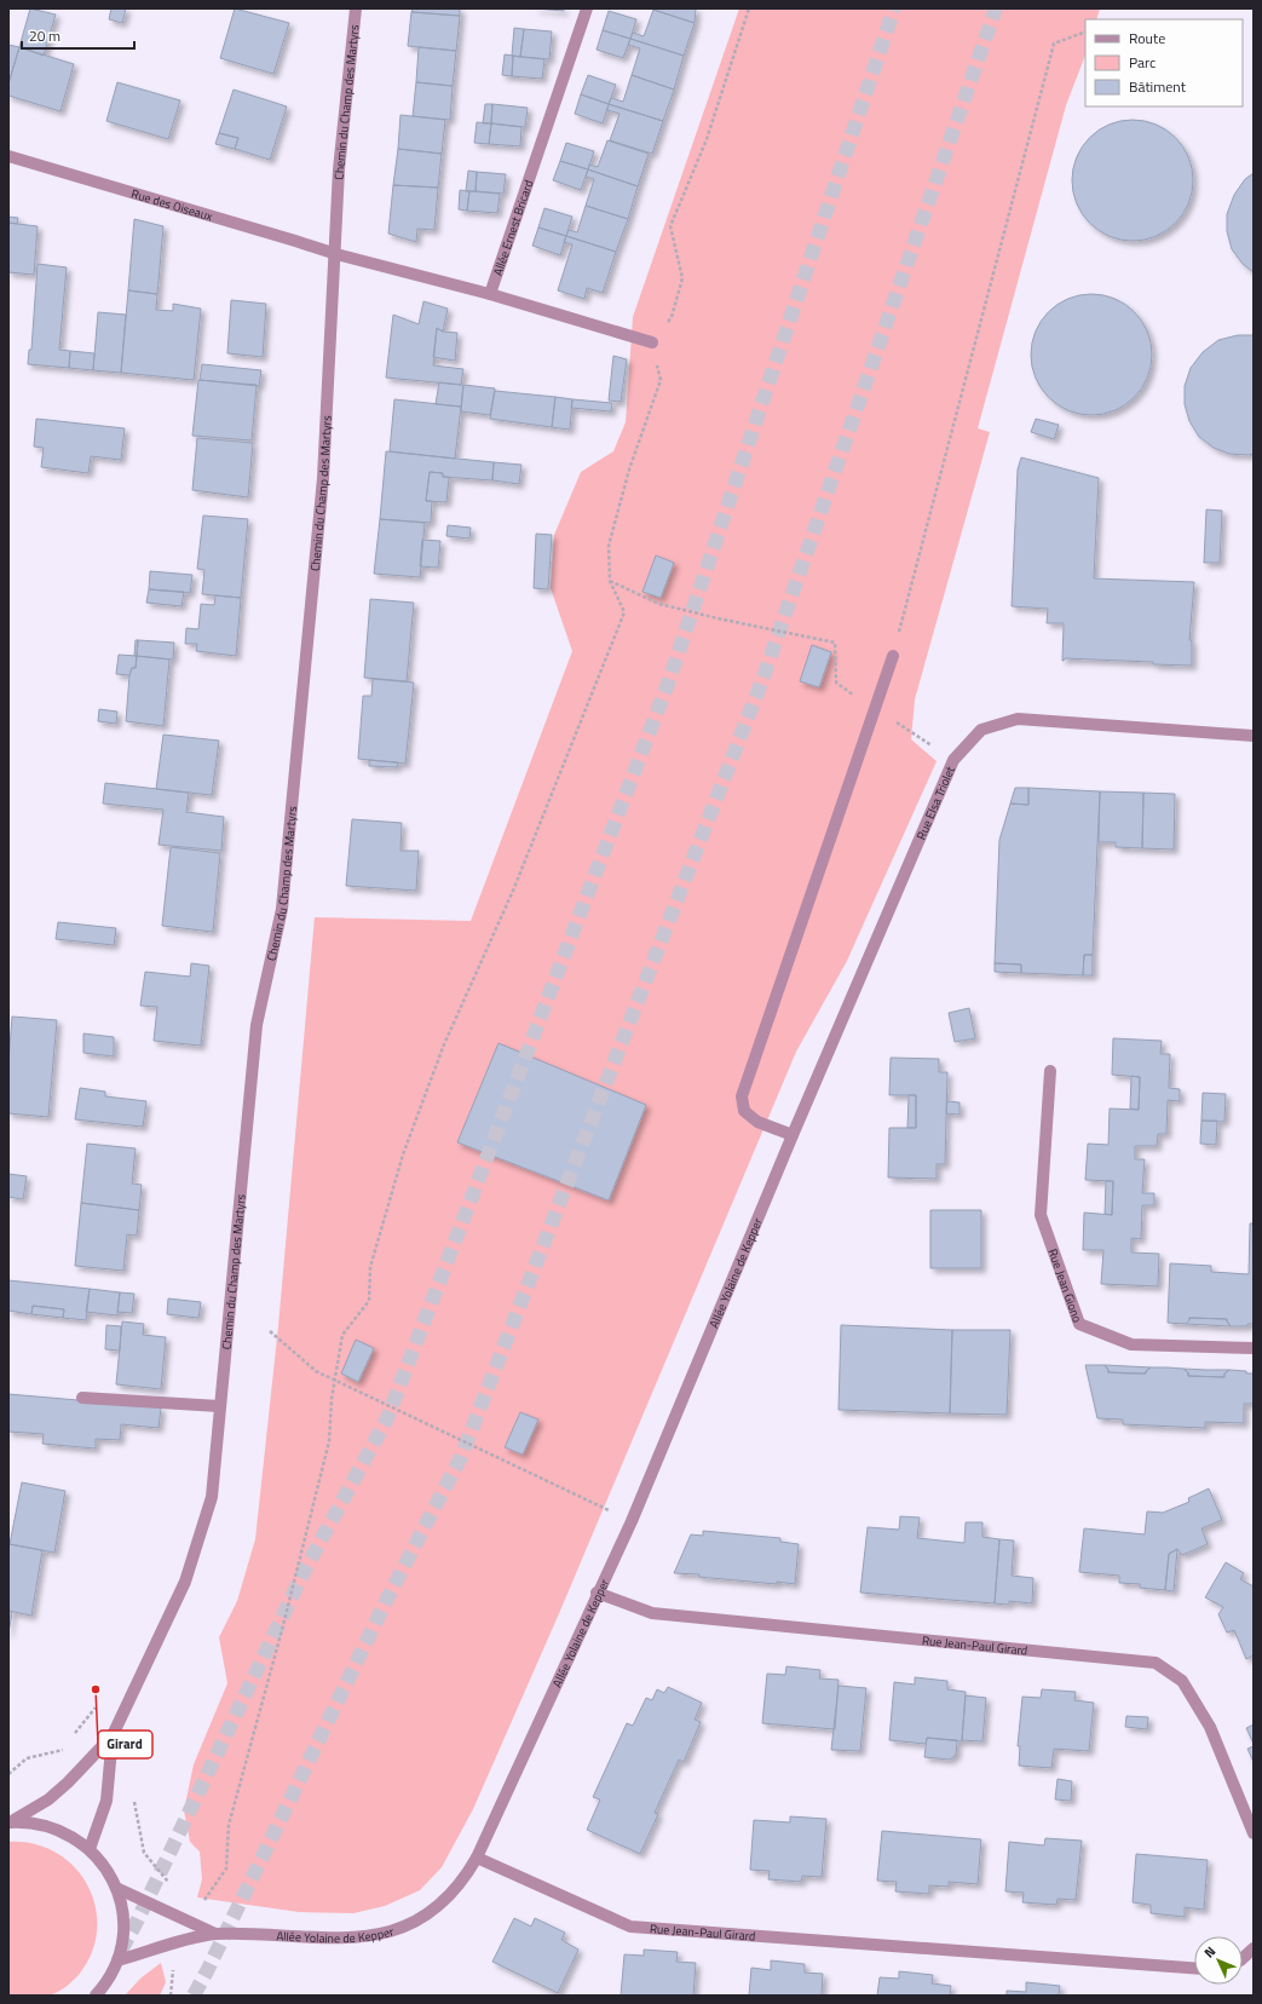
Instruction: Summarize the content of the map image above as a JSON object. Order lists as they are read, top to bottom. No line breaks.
{"streets":{"street":["Chemin du Champ des Martyrs","Rue des Oiseaux","Allée Ernest Bricard","Rue Elsa Triolet","Allée Yolaine de Kepper","Rue Jean Giono","Rue Jean-Paul Girard"]},"crossings":[["Chemin du Champ des Martyrs","Rue des Oiseaux"],["Rue Elsa Triolet","Allée Yolaine de Kepper"],["Allée Yolaine de Kepper","Rue Jean-Paul Girard"]],"places":["Girard"],"legend":["Route","Parc","Bâtiment"],"scale_bar":"20 m","north":"top left"}
